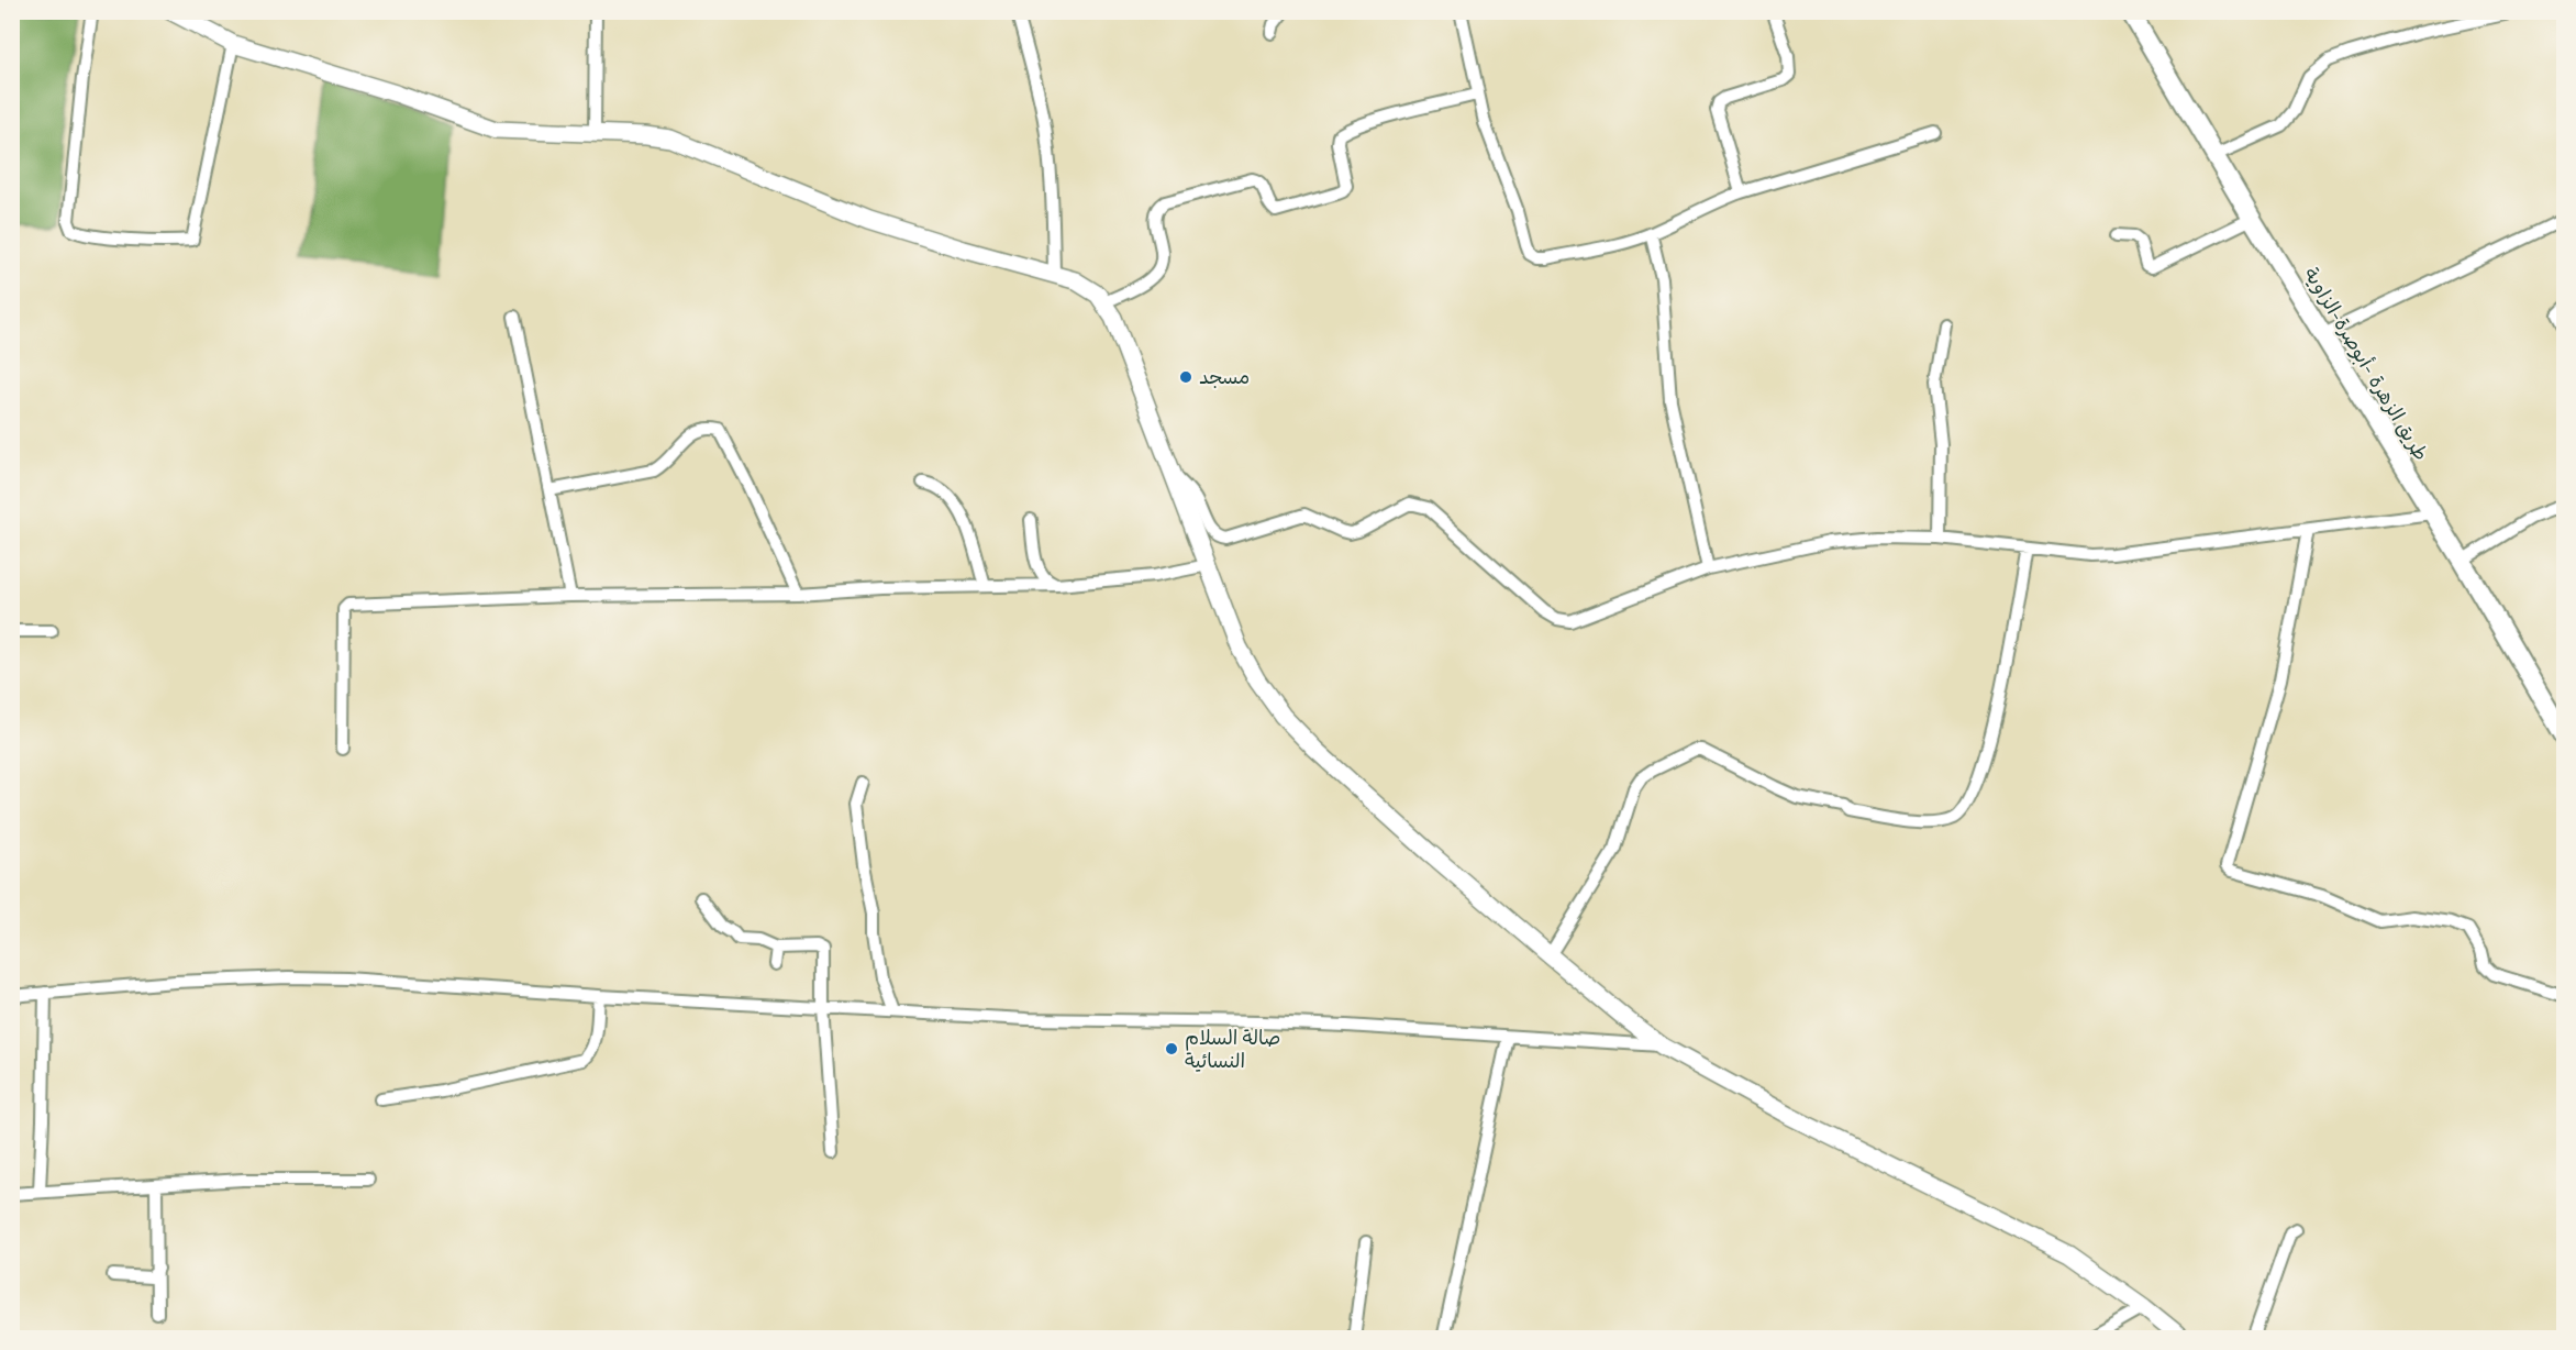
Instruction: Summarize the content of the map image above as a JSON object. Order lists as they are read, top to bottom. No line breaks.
{"streets":{"main road":["طريق الزهرة -أبوصرة-الزاوية"]},"places":["مسجد","صالة السلام النسائية"]}
